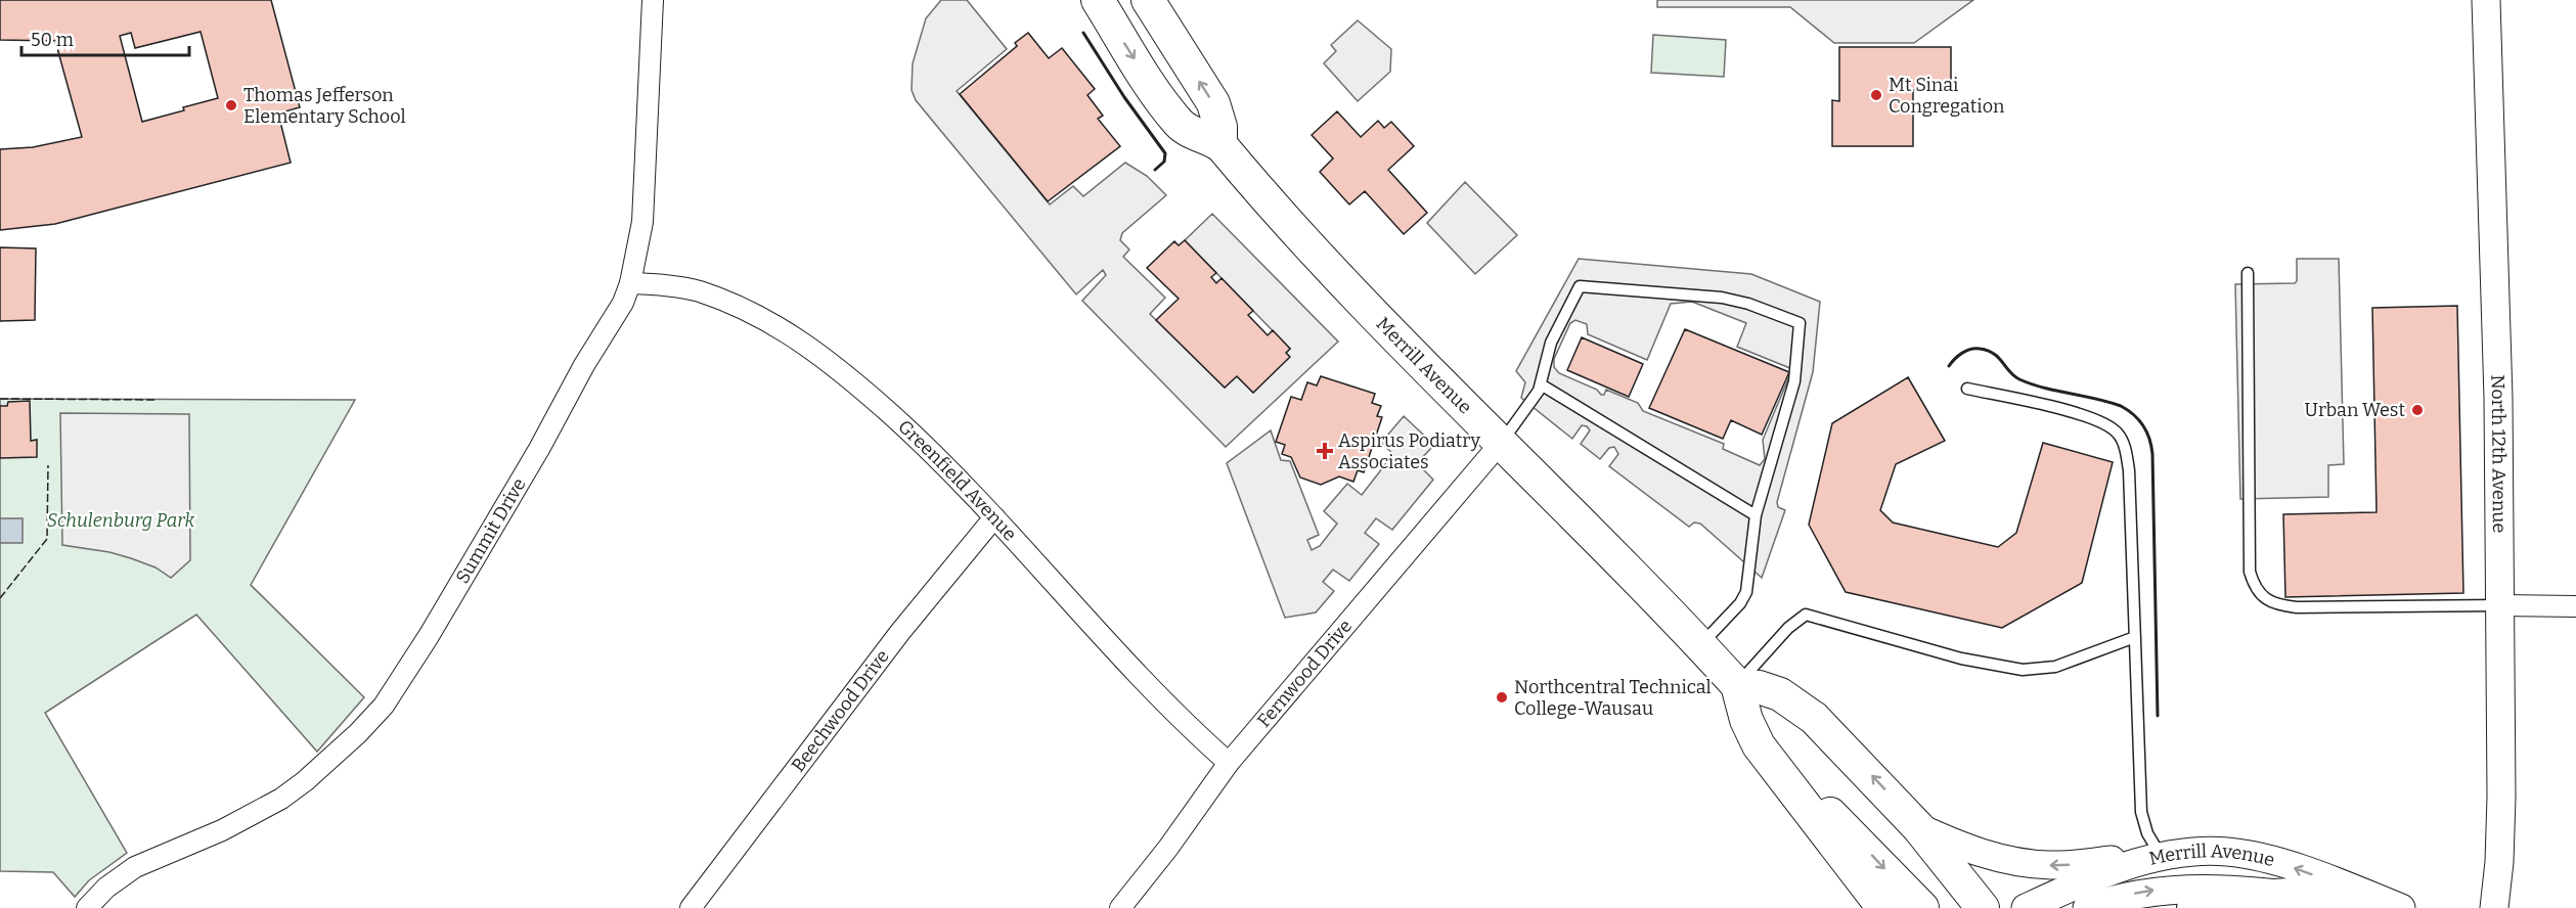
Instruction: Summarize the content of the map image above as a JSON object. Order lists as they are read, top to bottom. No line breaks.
{"streets":{"main road":["Merrill Avenue","North 12th Avenue"],"street":["Greenfield Avenue","Summit Drive","Fernwood Drive","Beechwood Drive"]},"crossings":[["Merrill Avenue","Fernwood Drive"],["Greenfield Avenue","Summit Drive"],["Greenfield Avenue","Fernwood Drive"],["Greenfield Avenue","Beechwood Drive"]],"parks":["Schulenburg Park"],"places":{"other":["Mt Sinai Congregation","Thomas Jefferson Elementary School","Urban West","Northcentral Technical College-Wausau"],"health":["Aspirus Podiatry Associates"]},"scale_bar":"50 m"}
